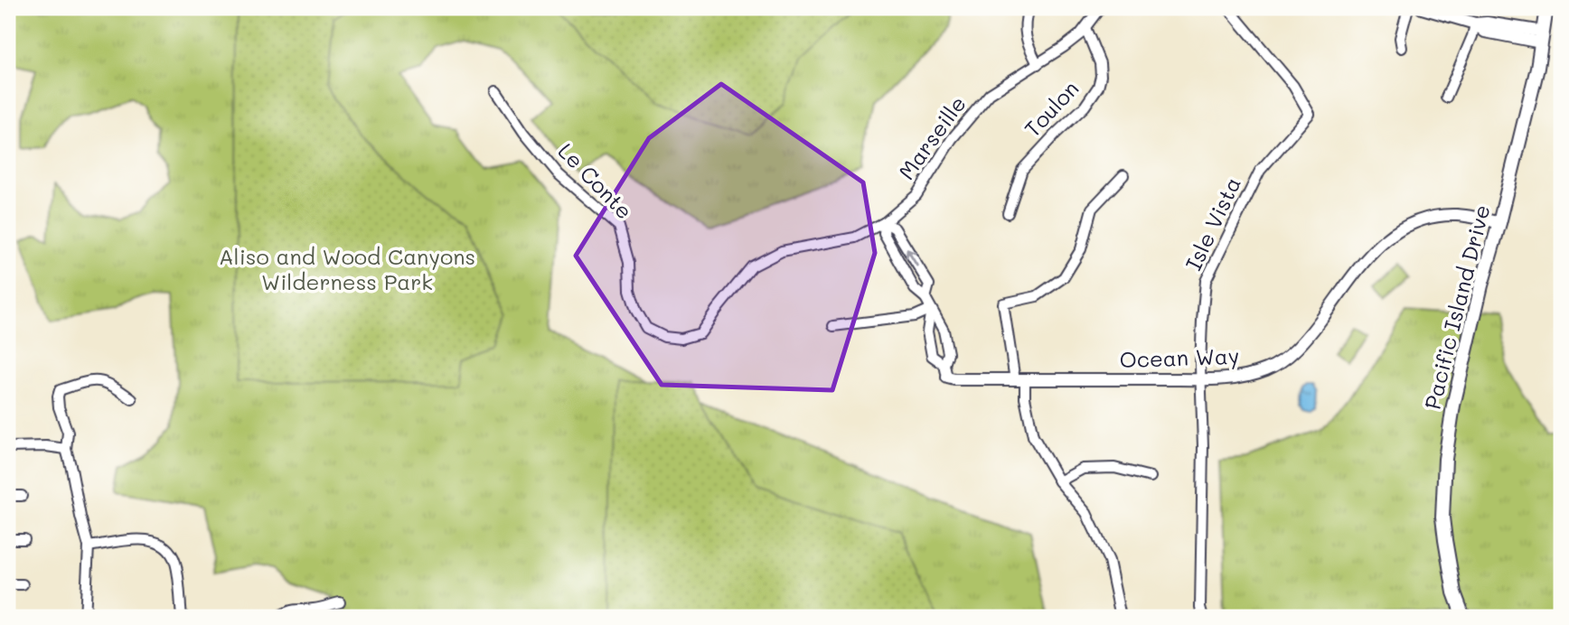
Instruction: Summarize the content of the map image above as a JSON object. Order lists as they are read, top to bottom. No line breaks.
{"streets":{"main road":["Pacific Island Drive"],"street":["Toulon","Marseille","Le Conte","Isle Vista","Ocean Way"]},"crossings":[["Toulon","Marseille"],["Marseille","Le Conte"],["Isle Vista","Ocean Way"],["Pacific Island Drive","Ocean Way"]],"parks":["Aliso and Wood Canyons Wilderness Park"]}
